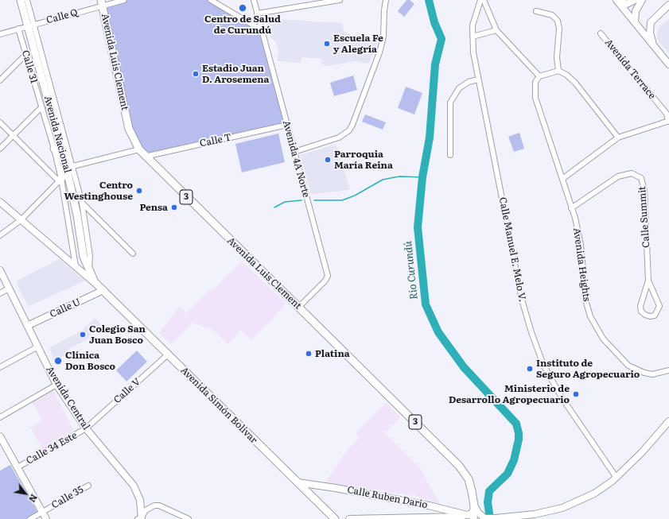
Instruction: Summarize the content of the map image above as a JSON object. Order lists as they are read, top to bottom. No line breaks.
{"streets":{"main road":["Avenida Luis Clement","Avenida Nacional","3","Avenida Simón Bolívar"],"street":["Calle Q","Calle 31","Avenida Terrace","Calle T","Avenida 4A Norte","Calle Summit","Calle Manuel E. Melo V.","Avenida Heights","Calle U","Calle V","Avenida Central","Calle 34 Este","Calle 35","Calle Ruben Dario"]},"crossings":[["Calle Q","Avenida Luis Clement"],["Calle Q","Calle 31"],["Calle Q","Avenida Nacional"],["Avenida Luis Clement","Calle T"],["Avenida Luis Clement","Avenida 4A Norte"],["Avenida Luis Clement","Calle Ruben Dario"],["Avenida Nacional","Calle U"],["Avenida Nacional","Avenida Simón Bolívar"],["Calle T","Avenida 4A Norte"],["Calle Summit","Avenida Heights"],["Calle U","Avenida Central"],["Calle U","Avenida Simón Bolívar"],["Calle V","Avenida Central"],["Calle V","Avenida Simón Bolívar"],["Calle V","Calle 34 Este"],["Avenida Central","Calle 34 Este"],["Avenida Simón Bolívar","Calle Ruben Dario"]],"water":["Río Curundú"],"places":["Centro de Salud de Curundú","Escuela Fe y Alegría","Estadio Juan D. Arosemena","Parroquia María Reina","Centro Westinghouse","Pensa","Colegio San Juan Bosco","Platina","Clínica Don Bosco","Instituto de Seguro Agropecuario","Ministerio de Desarrollo Agropecuario"],"north":"bottom right"}
